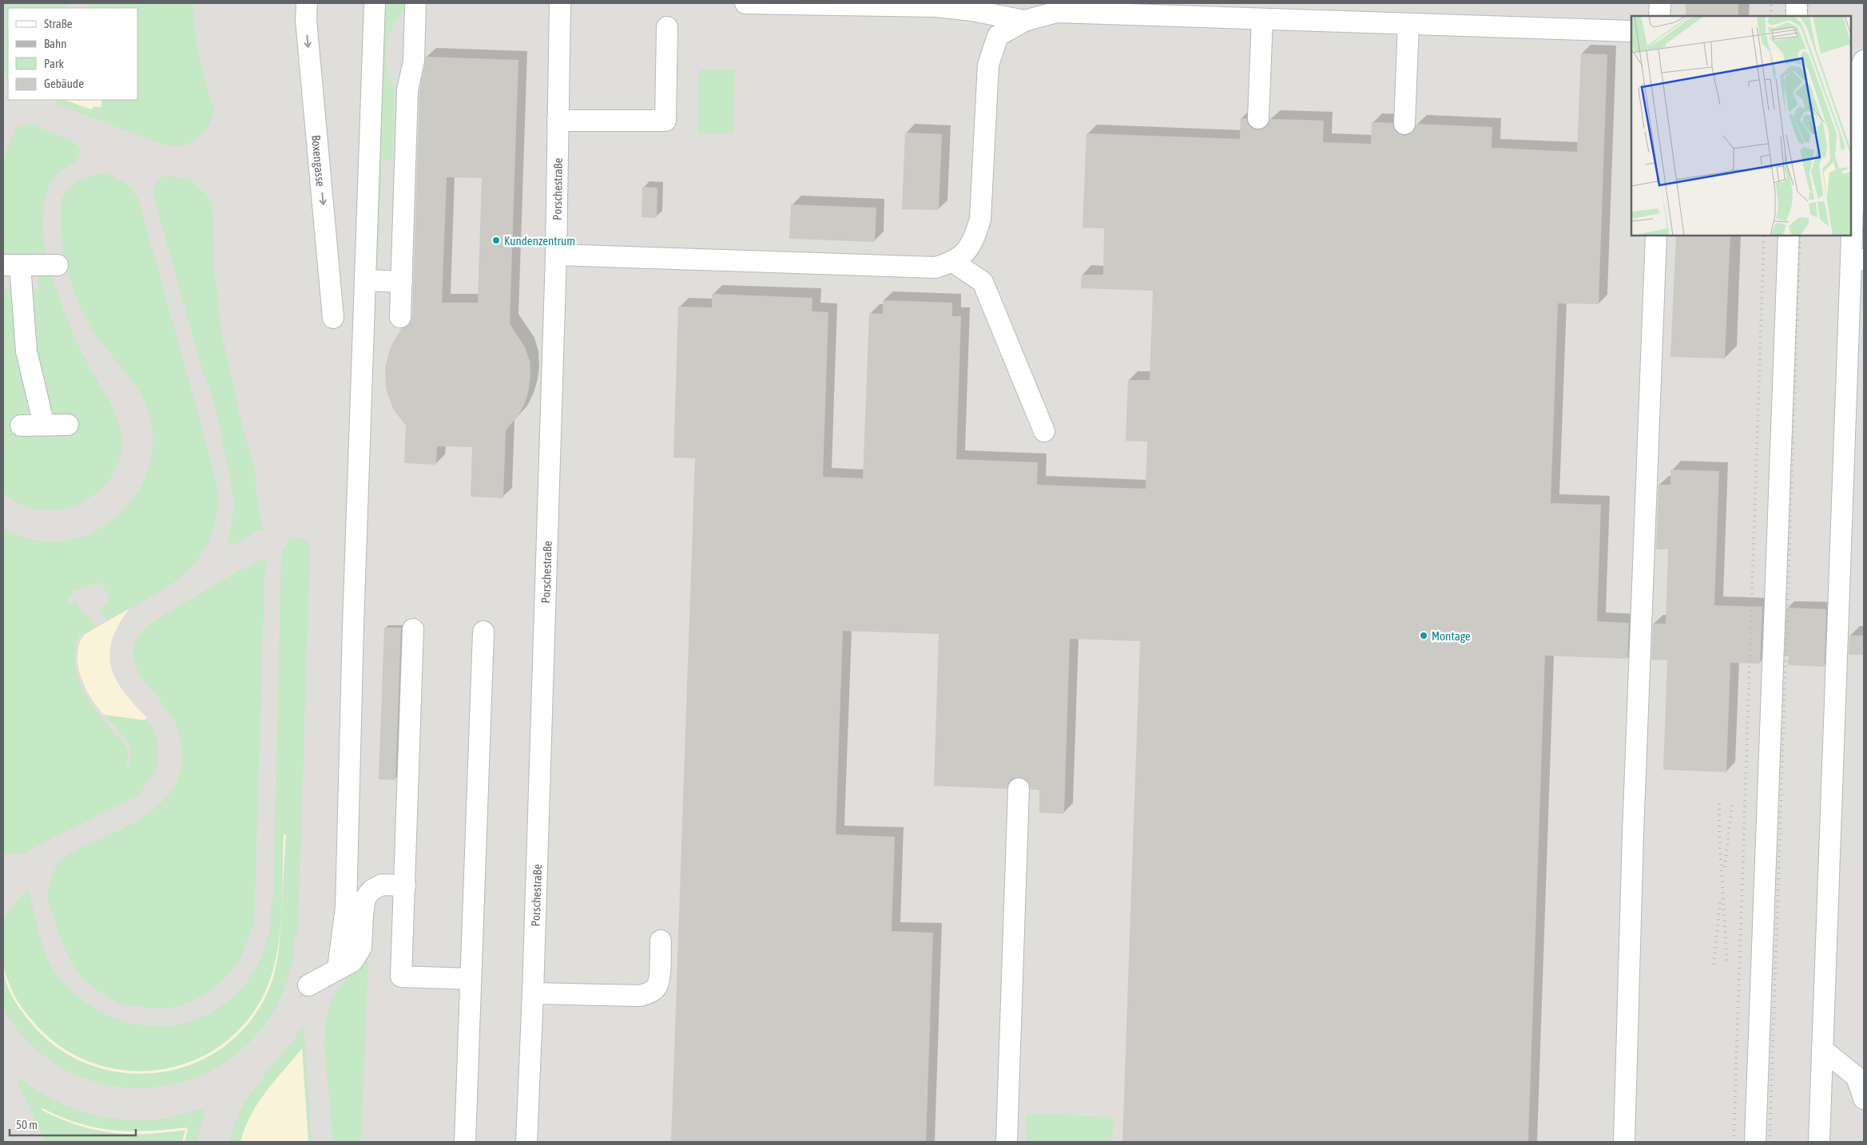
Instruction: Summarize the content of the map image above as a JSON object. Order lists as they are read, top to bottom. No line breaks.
{"streets":{"lane":["Boxengasse","Porschestraße"]},"places":["Kundenzentrum","Montage"],"legend":["Straße","Bahn","Park","Gebäude"],"scale_bar":"50 m"}
